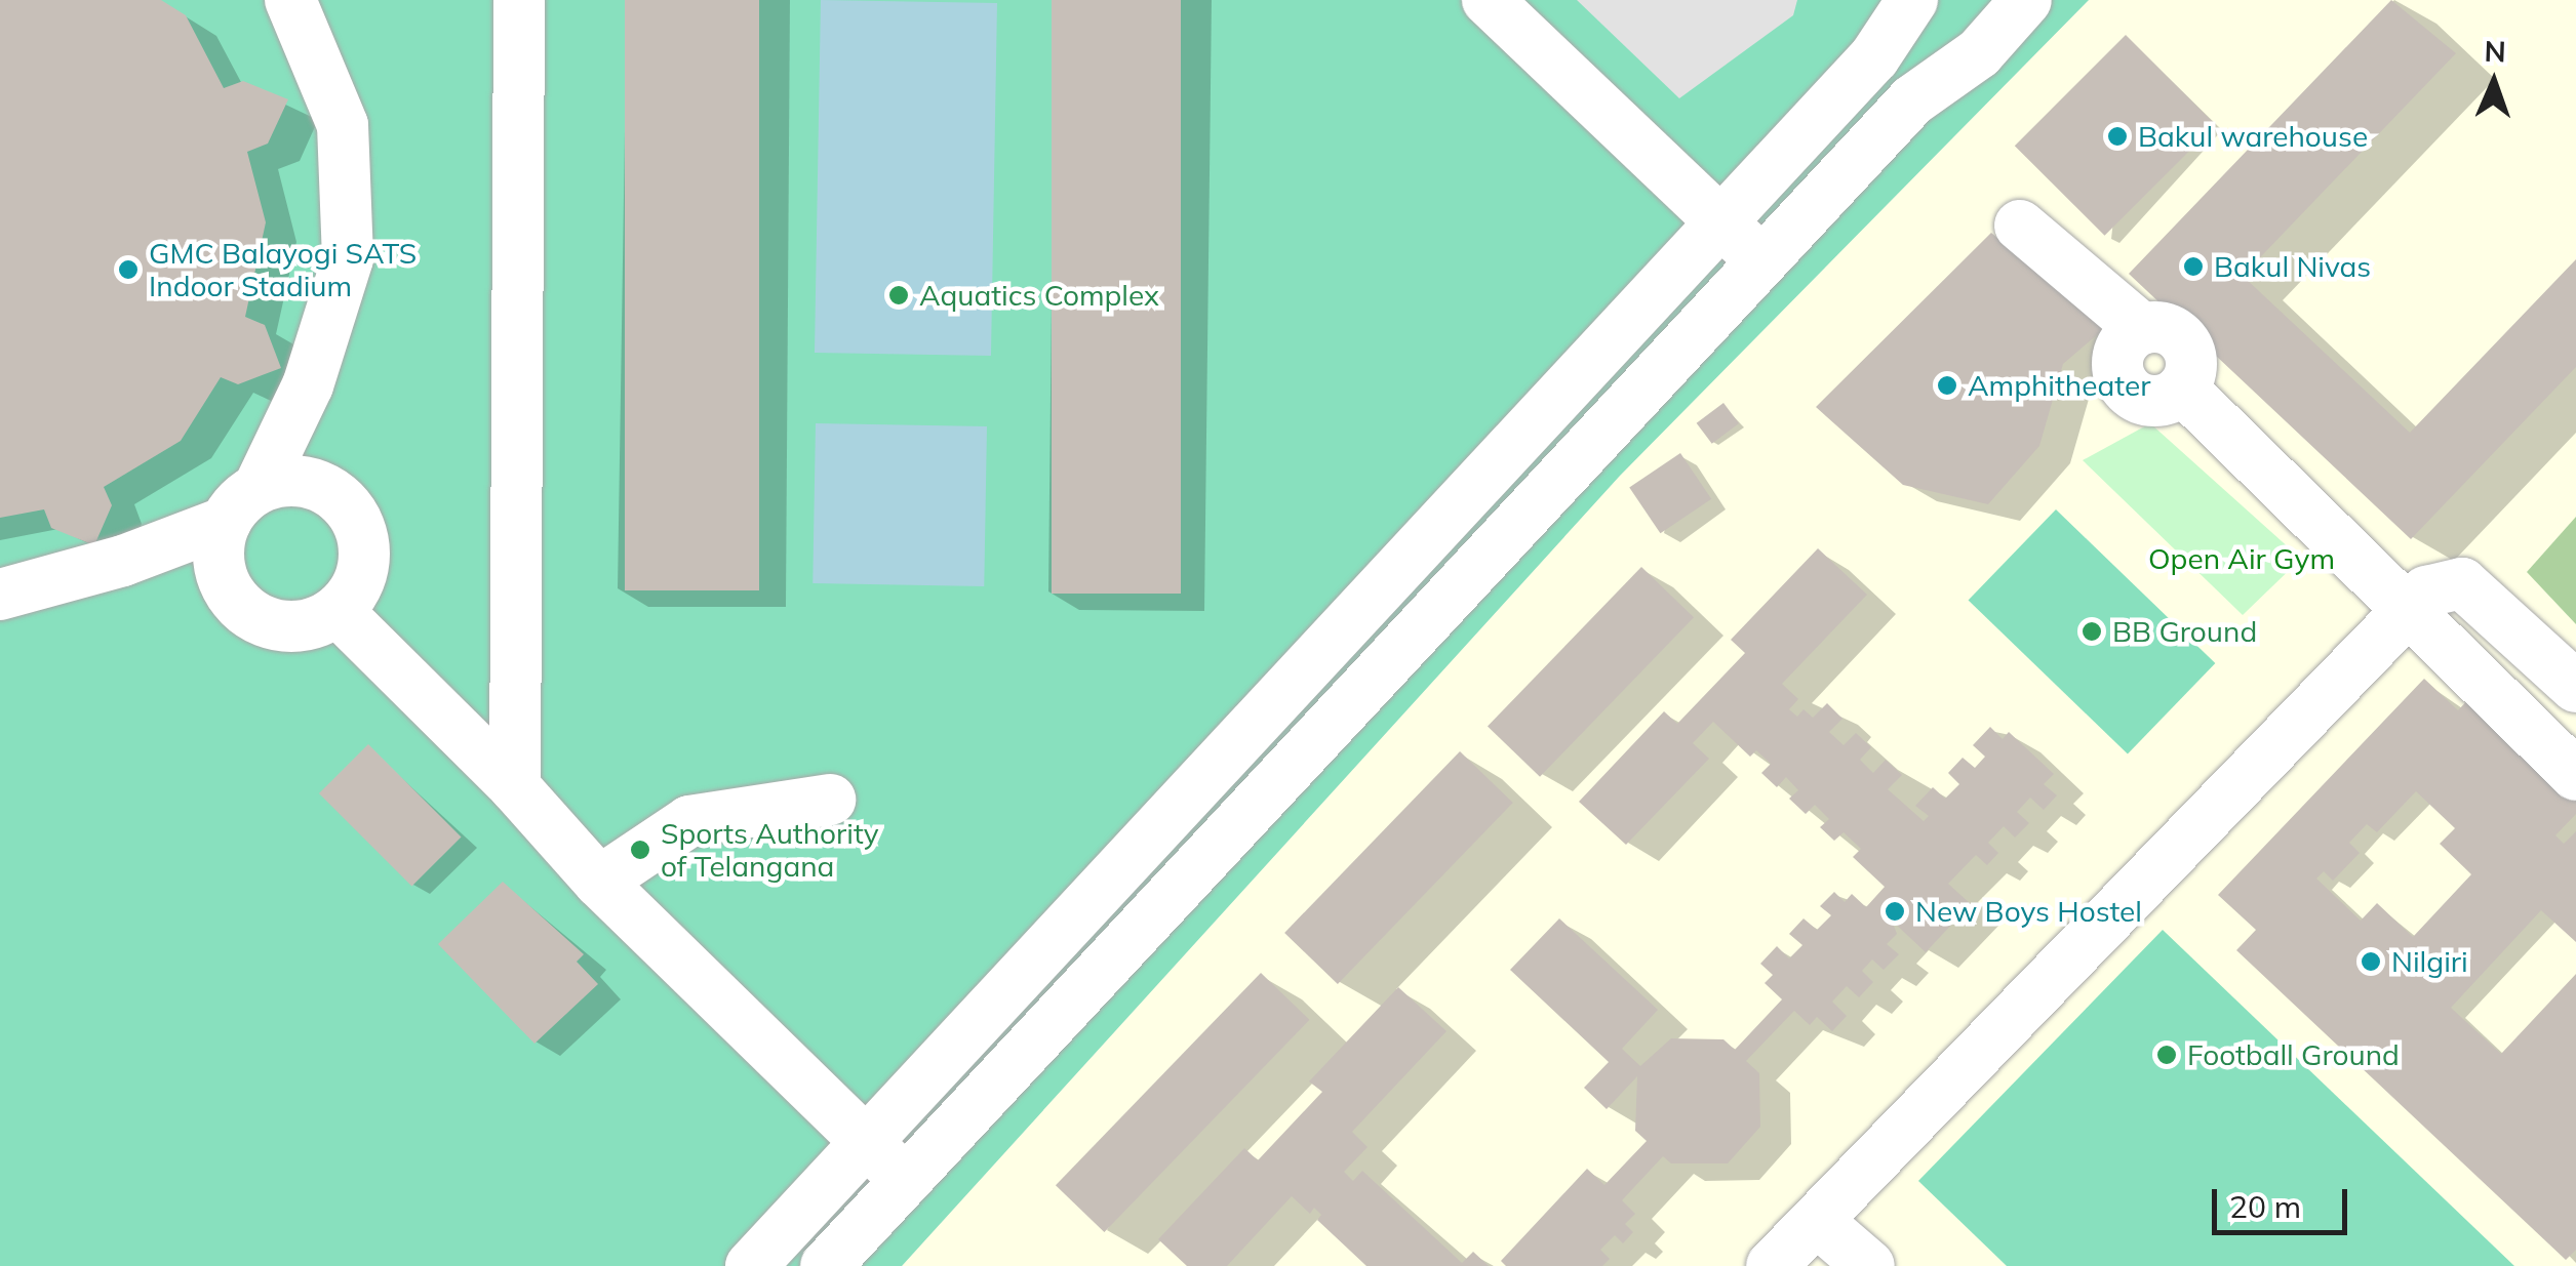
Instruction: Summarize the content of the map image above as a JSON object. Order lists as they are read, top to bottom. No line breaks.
{"parks":["Open Air Gym"],"places":["Bakul warehouse","Bakul Nivas","GMC Balayogi SATS Indoor Stadium","Aquatics Complex","Amphitheater","BB Ground","Sports Authority of Telangana","New Boys Hostel","Nilgiri","Football Ground"],"scale_bar":"20 m","north":"top"}
